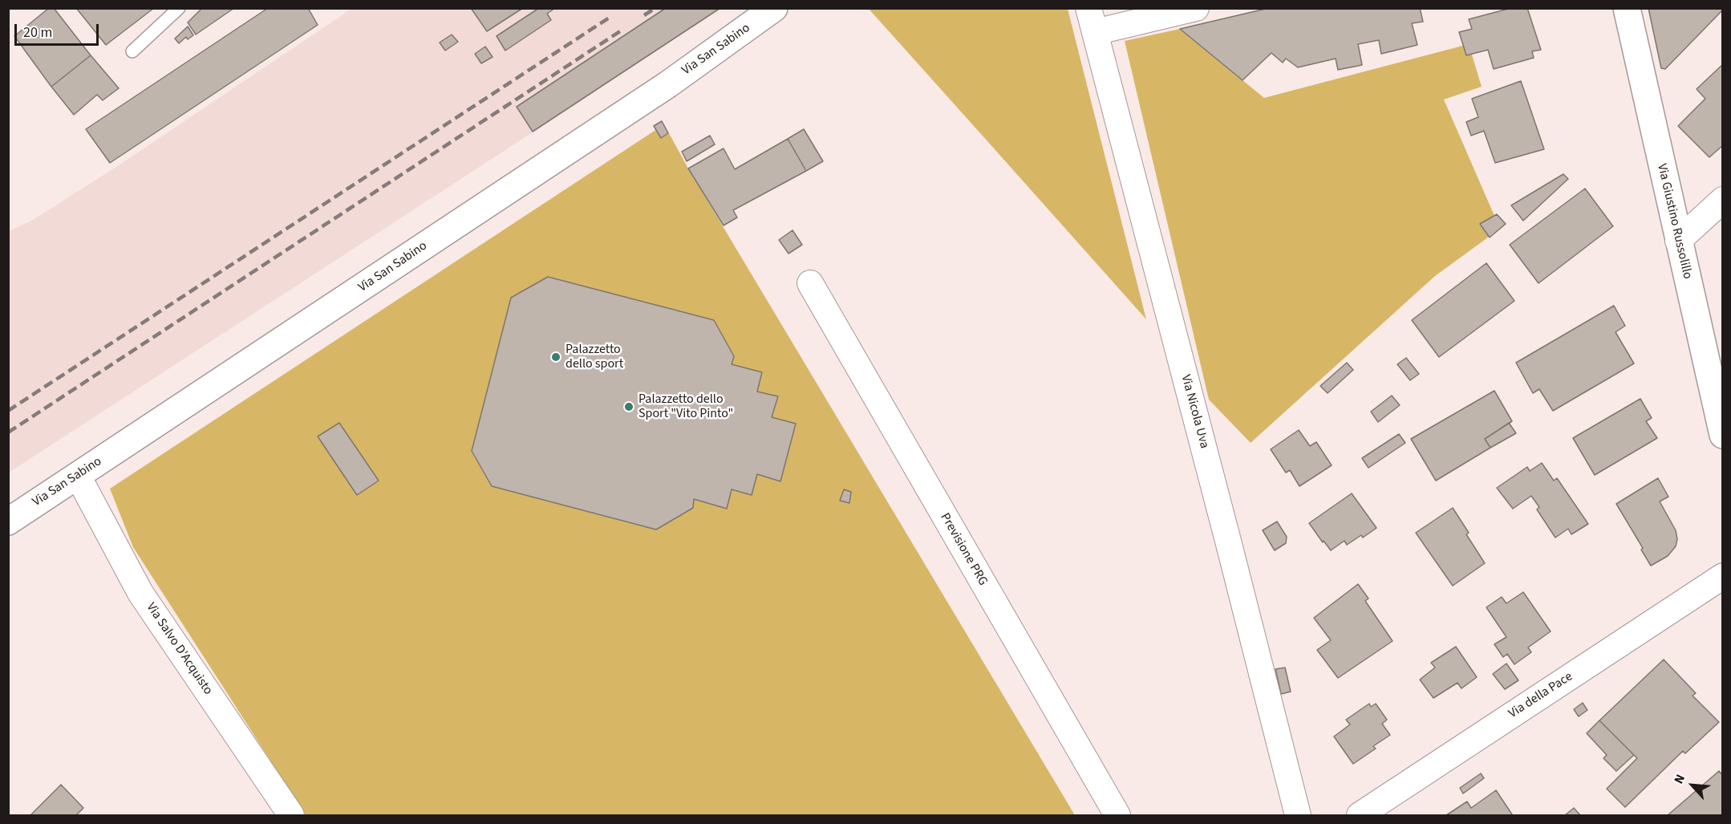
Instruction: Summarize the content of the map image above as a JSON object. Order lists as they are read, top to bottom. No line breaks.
{"streets":{"street":["Via San Sabino","Via Giustino Russolillo","Via Nicola Uva","Previsione PRG","Via Salvo D'Acquisto","Via della Pace"]},"crossings":[["Via San Sabino","Via Salvo D'Acquisto"]],"places":["Palazzetto dello sport","Palazzetto dello Sport \"Vito Pinto\""],"scale_bar":"20 m","north":"top left"}
